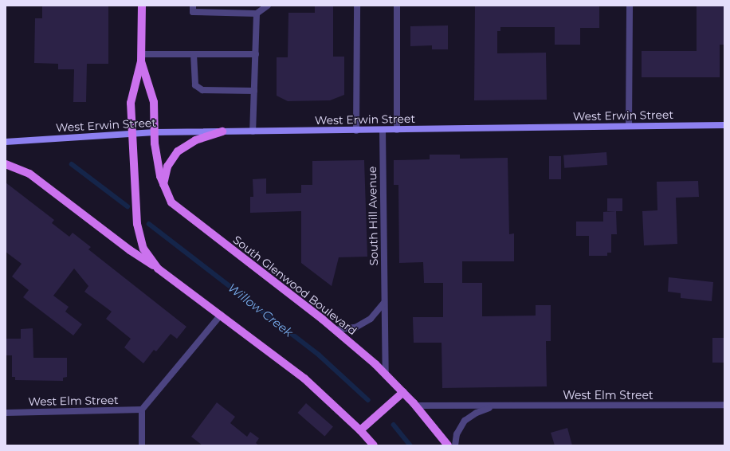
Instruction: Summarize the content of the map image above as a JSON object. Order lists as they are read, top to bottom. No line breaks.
{"streets":{"main road":["West Erwin Street","South Glenwood Boulevard"],"street":["South Hill Avenue","West Elm Street"]},"crossings":[["West Erwin Street","South Hill Avenue"],["West Erwin Street","South Glenwood Boulevard"],["South Hill Avenue","South Glenwood Boulevard"],["South Glenwood Boulevard","West Elm Street"]],"water":["Willow Creek"]}
